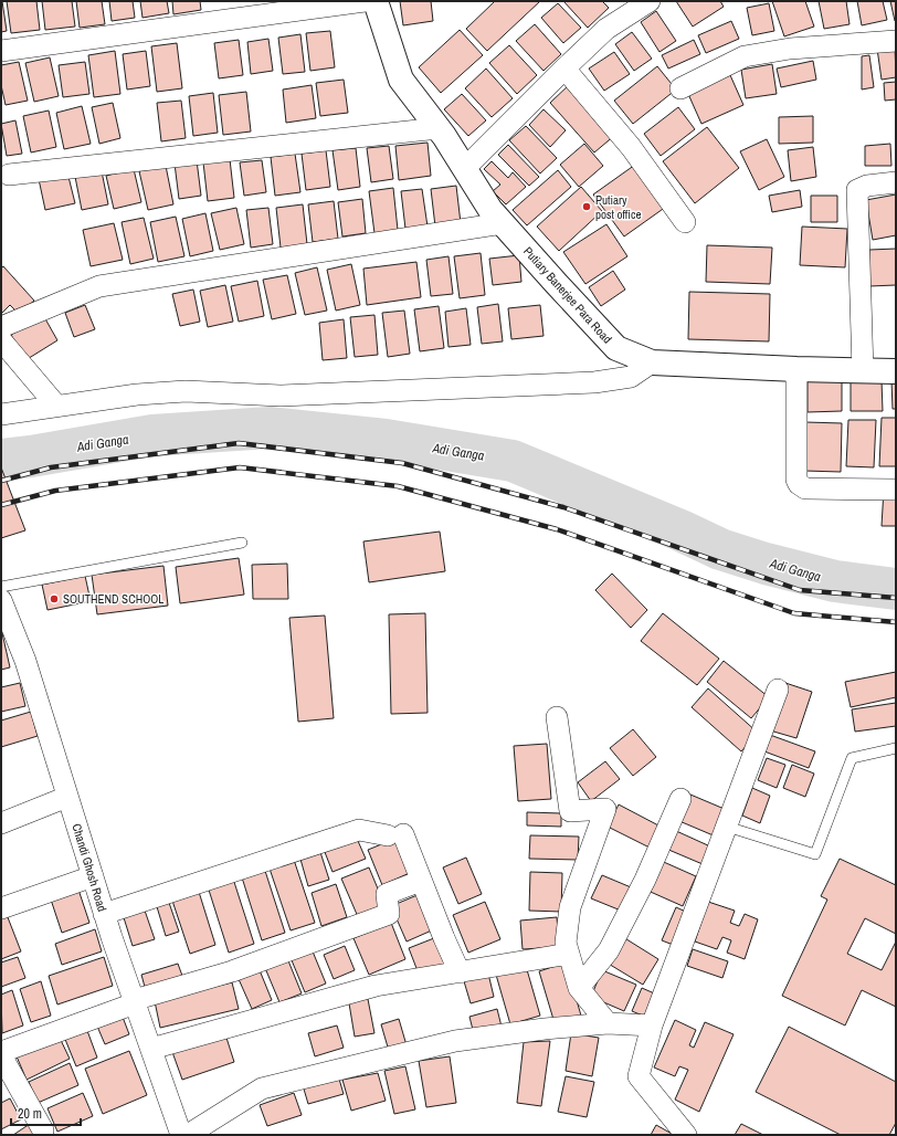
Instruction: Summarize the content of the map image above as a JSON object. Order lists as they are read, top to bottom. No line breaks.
{"streets":{"street":["Putiary Banerjee Para Road","Chandi Ghosh Road"]},"water":["Adi Ganga"],"places":["Putiary post office","SOUTHEND SCHOOL"],"scale_bar":"20 m"}
